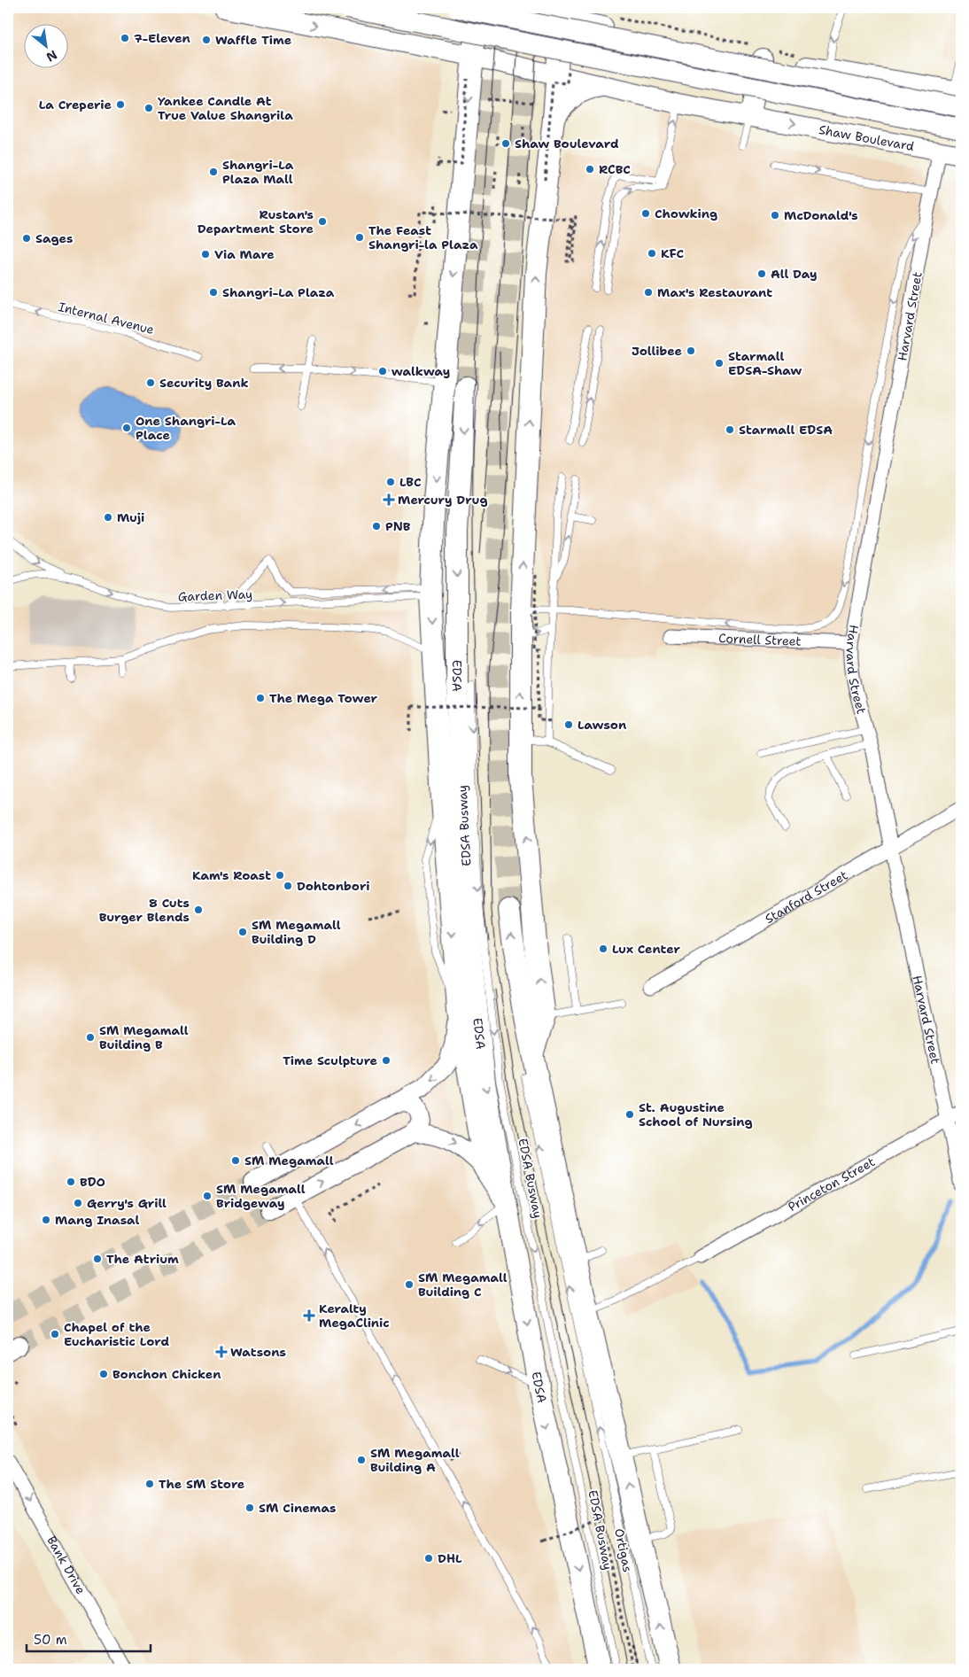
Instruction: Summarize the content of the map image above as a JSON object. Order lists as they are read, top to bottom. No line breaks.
{"streets":{"highway":["EDSA"],"main road":["Shaw Boulevard"],"street":["Harvard Street","Cornell Street","Stanford Street","Princeton Street","Bank Drive"],"lane":["Internal Avenue","Garden Way","EDSA Busway"],"path":["Ortigas"]},"crossings":[["Shaw Boulevard","Harvard Street"],["Harvard Street","Cornell Street"],["Harvard Street","Stanford Street"],["Harvard Street","Princeton Street"]],"one_way":["Internal Avenue","Bank Drive"],"places":{"other":["7-Eleven","Waffle Time","La Creperie","Yankee Candle At True Value Shangrila","Shaw Boulevard","RCBC","Shangri-La Plaza Mall","Chowking","McDonald's","Rustan's Department Store","The Feast Shangri-la Plaza","Sages","KFC","Via Mare","All Day","Shangri-La Plaza","Max's Restaurant","Jollibee","Starmall EDSA-Shaw","walkway","Security Bank","One Shangri-La Place","Starmall EDSA","LBC","Muji","PNB","The Mega Tower","Lawson","Kam's Roast","Dohtonbori","8 Cuts Burger Blends","SM Megamall Building D","Lux Center","SM Megamall Building B","Time Sculpture","St. Augustine School of Nursing","SM Megamall","BDO","SM Megamall Bridgeway","Gerry's Grill","Mang Inasal","The Atrium","SM Megamall Building C","Chapel of the Eucharistic Lord","Bonchon Chicken","SM Megamall Building A","The SM Store","SM Cinemas","DHL"],"health":["Mercury Drug","Keralty MegaClinic","Watsons"]},"scale_bar":"50 m","north":"bottom right"}
